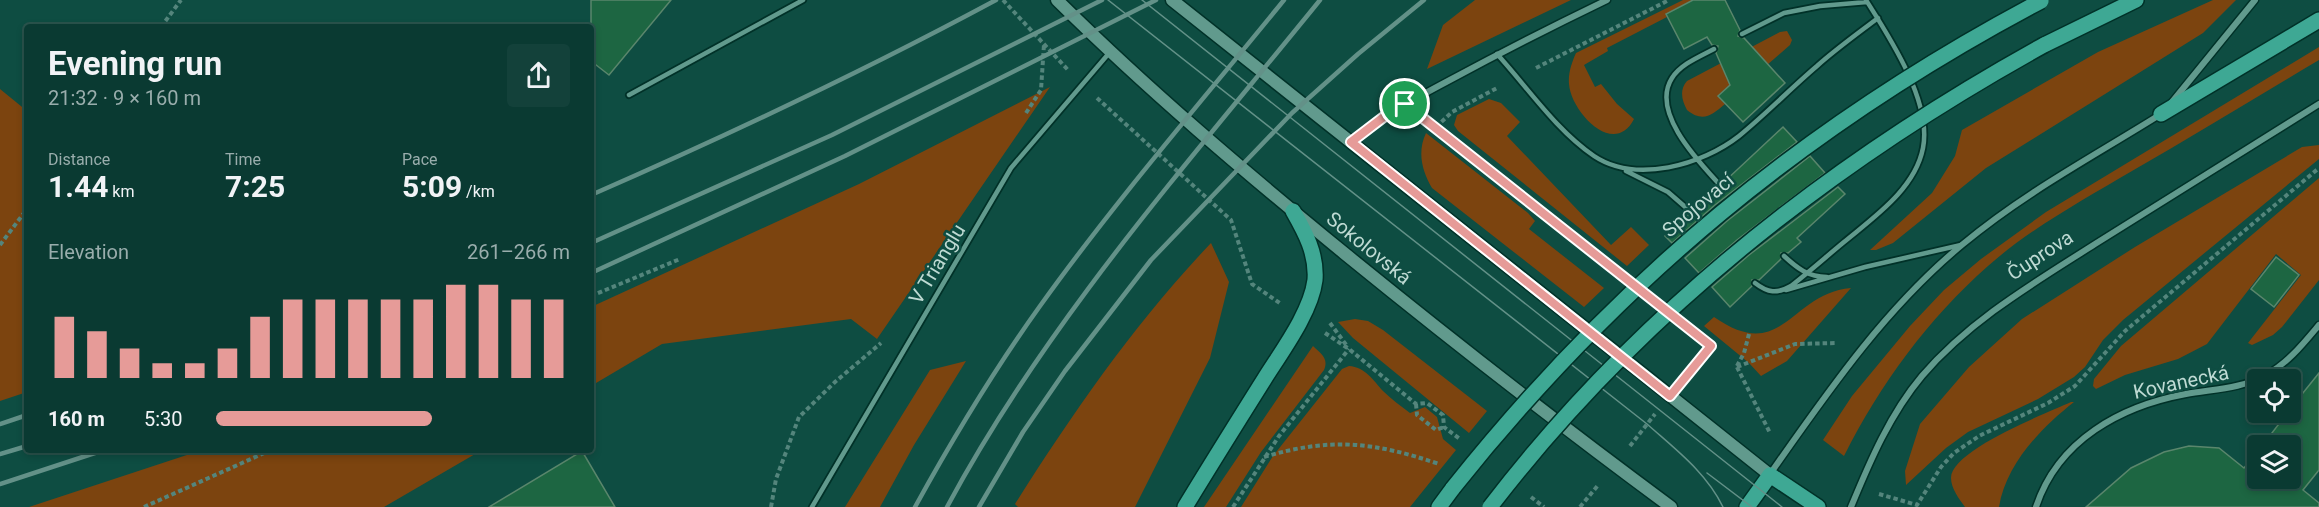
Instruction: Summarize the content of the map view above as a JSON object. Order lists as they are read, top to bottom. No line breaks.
{"streets":{"main road":["Spojovací","Sokolovská"],"street":["Čuprova","Kovanecká"],"lane":["V Trianglu"]},"crossings":[["Sokolovská","V Trianglu"]],"page":{"heading":["Evening run","21:32 · 9 × 160 m"],"stats":[["Distance","1.44 km"],["Time","7:25"],["Pace","5:09 /km"]],"chart":["Elevation","261–266 m"],"list":[{"name":"160 m","note":"5:30"}]}}
